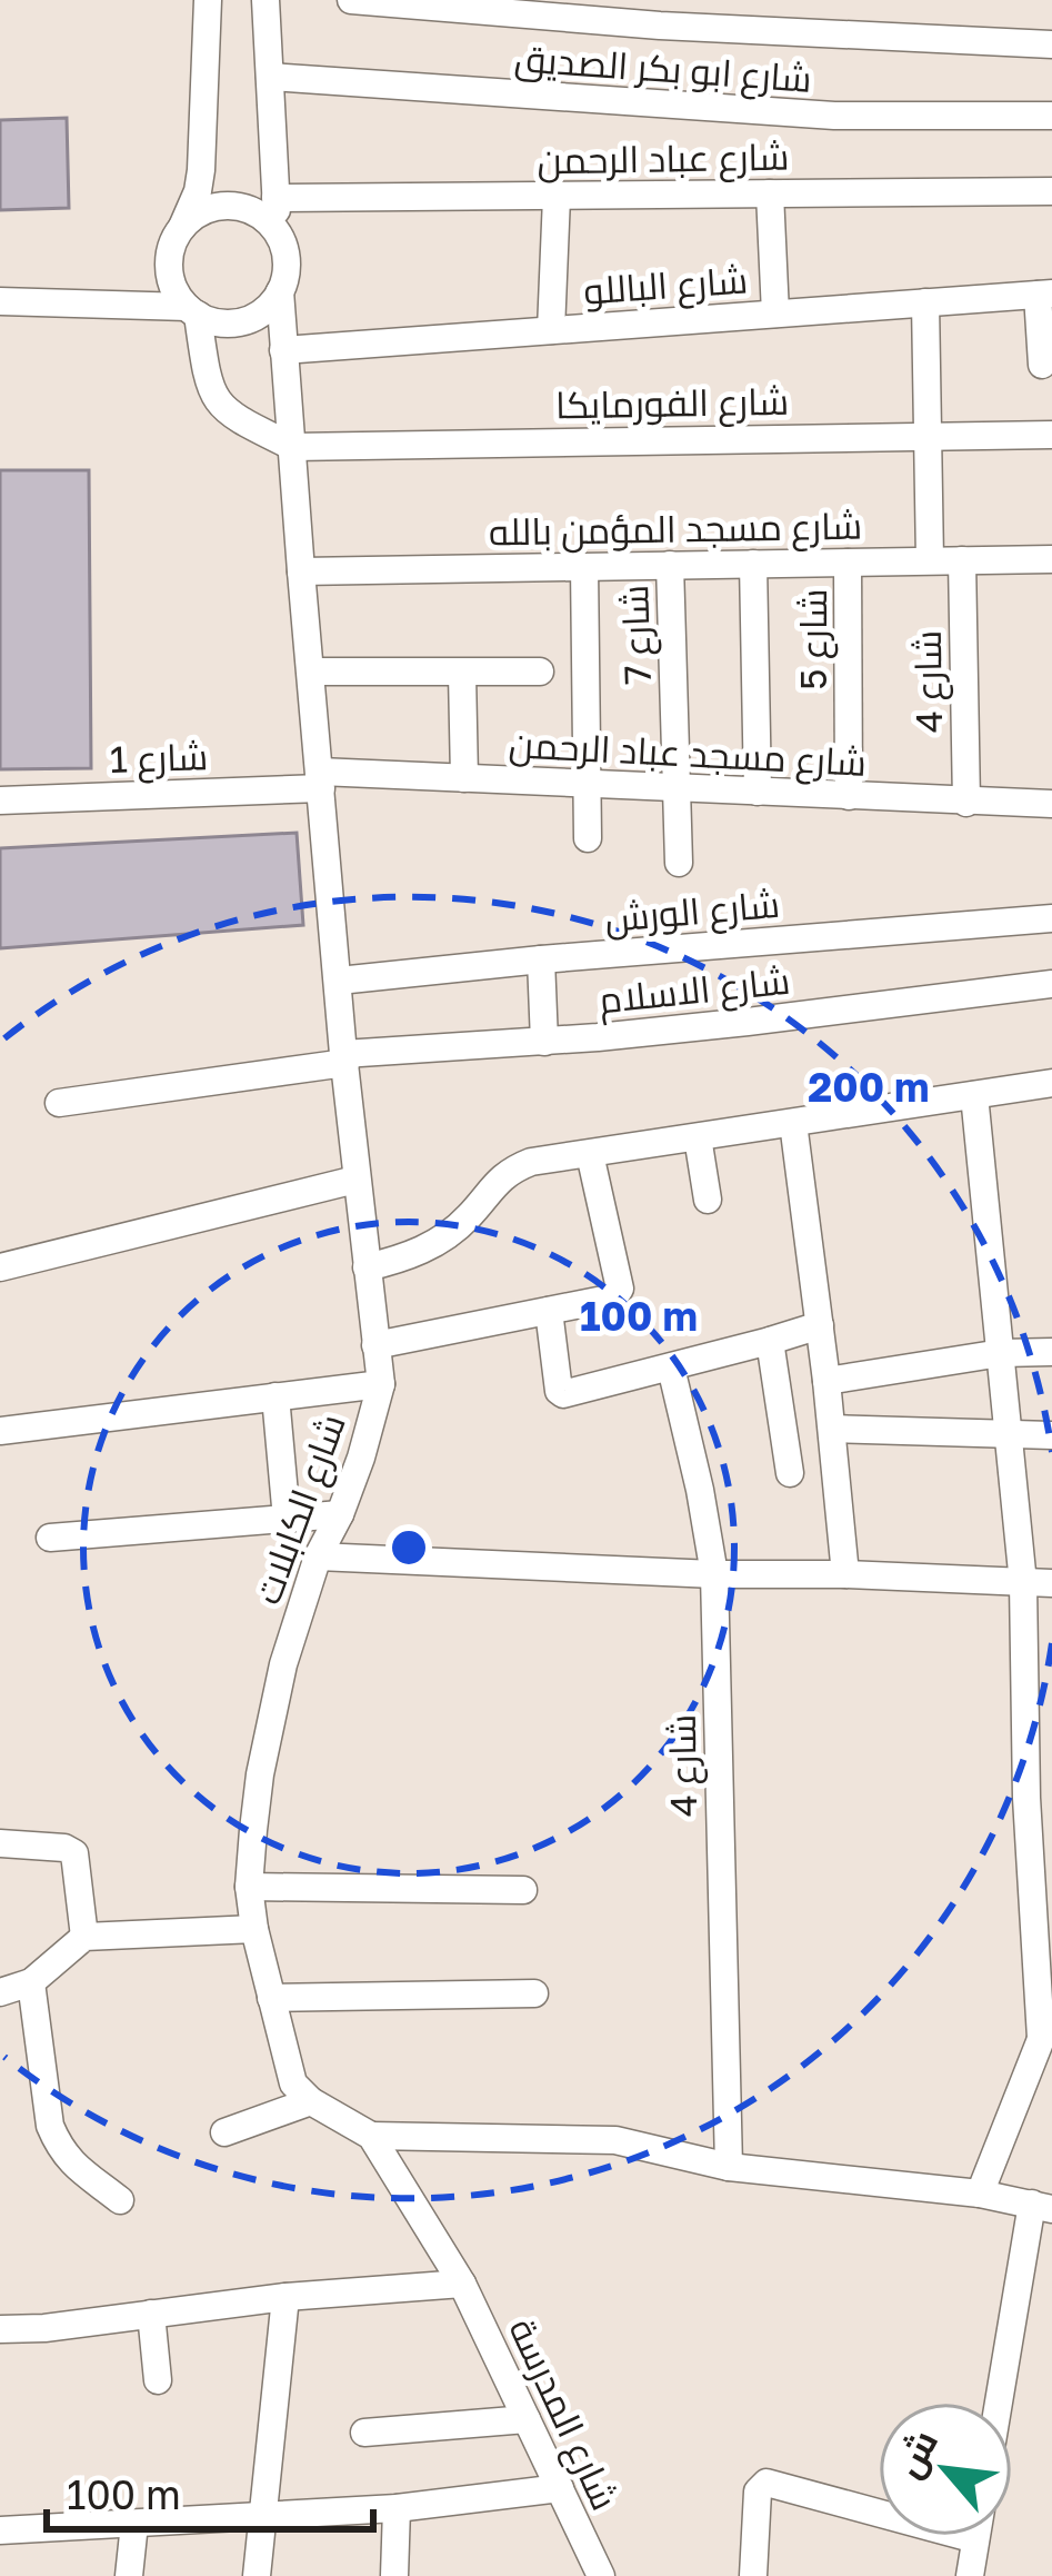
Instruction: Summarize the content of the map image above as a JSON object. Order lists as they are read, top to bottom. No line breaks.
{"streets":{"street":["شارع ابو بكر الصديق","شارع عباد الرحمن","شارع الباللو","شارع الفورمايكا","شارع مسجد المؤمن بالله","شارع 7","شارع 5","شارع 4","شارع مسجد عباد الرحمن","شارع 1","شارع الورش","شارع الاسلام","شارع الكابلات","شارع المدرسة"]},"crossings":[["شارع الباللو","شارع الكابلات"],["شارع الفورمايكا","شارع الكابلات"],["شارع مسجد المؤمن بالله","شارع 7"],["شارع مسجد المؤمن بالله","شارع 5"],["شارع مسجد المؤمن بالله","شارع 4"],["شارع مسجد المؤمن بالله","شارع الكابلات"],["شارع 7","شارع مسجد عباد الرحمن"],["شارع 5","شارع مسجد عباد الرحمن"],["شارع 4","شارع مسجد عباد الرحمن"],["شارع مسجد عباد الرحمن","شارع 1"],["شارع مسجد عباد الرحمن","شارع الكابلات"],["شارع 1","شارع الكابلات"],["شارع الورش","شارع الكابلات"],["شارع الاسلام","شارع الكابلات"]],"scale_bar":"100 m","north":"top left","rings":["200 m","100 m"]}
